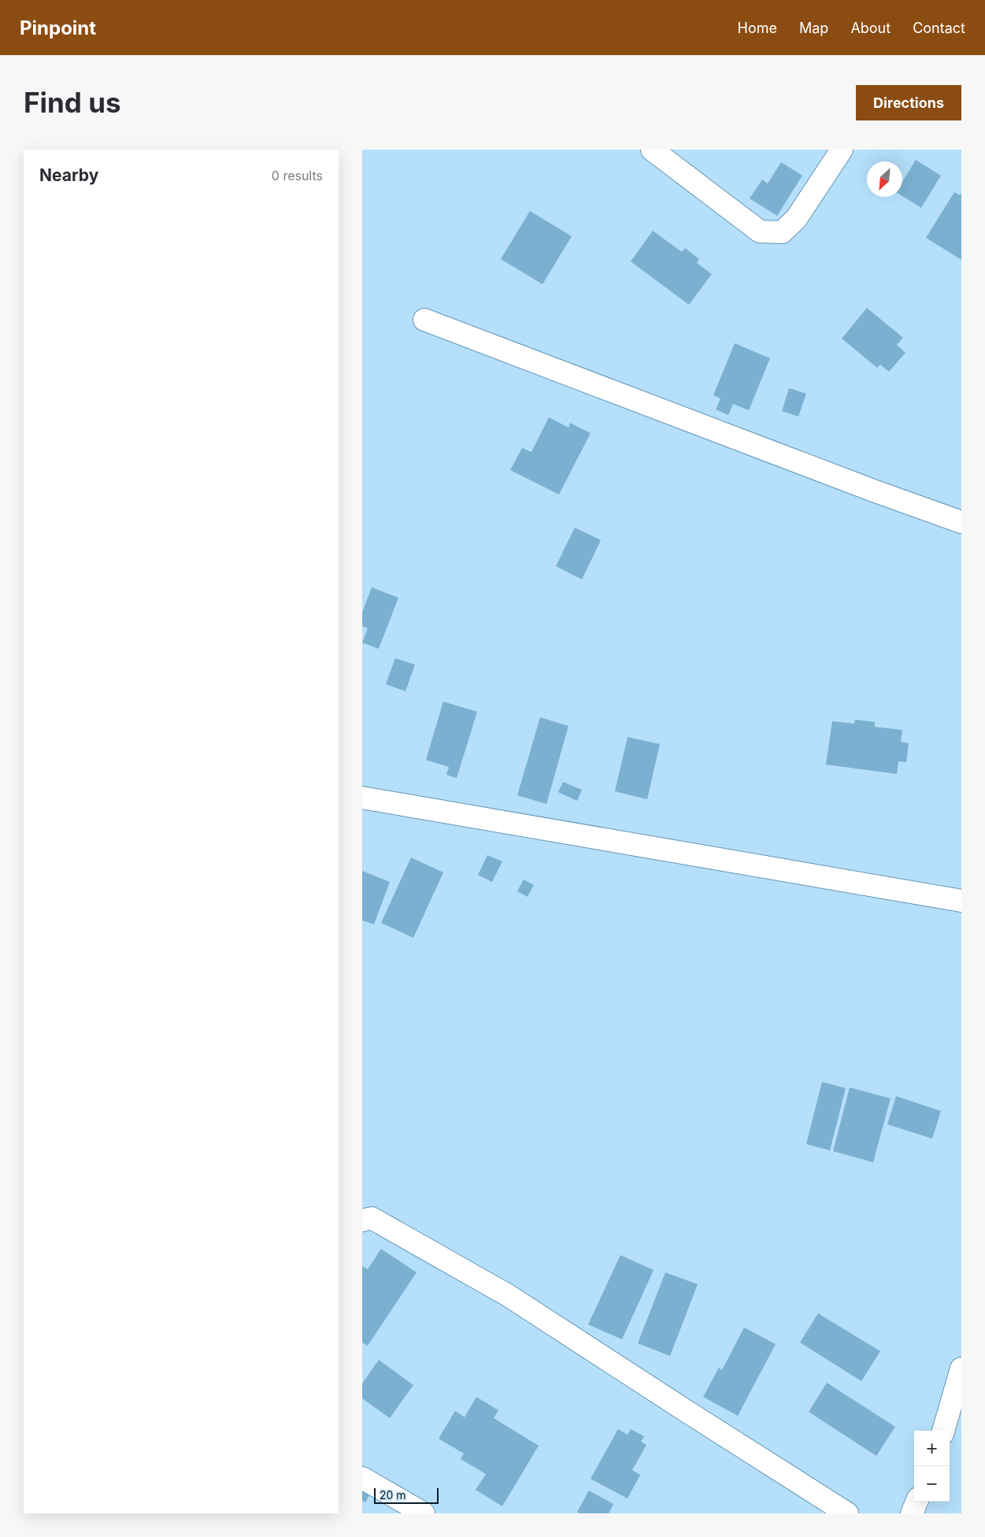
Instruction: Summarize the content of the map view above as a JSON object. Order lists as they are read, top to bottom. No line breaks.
{"scale_bar":"20 m","north":"bottom left","page":{"header":"Pinpoint","nav":["Home","Map","About","Contact"],"buttons":"Directions","title":"Find us","heading":["Nearby","0 results"],"map_buttons":["+","−"],"scale":"20 m"}}
